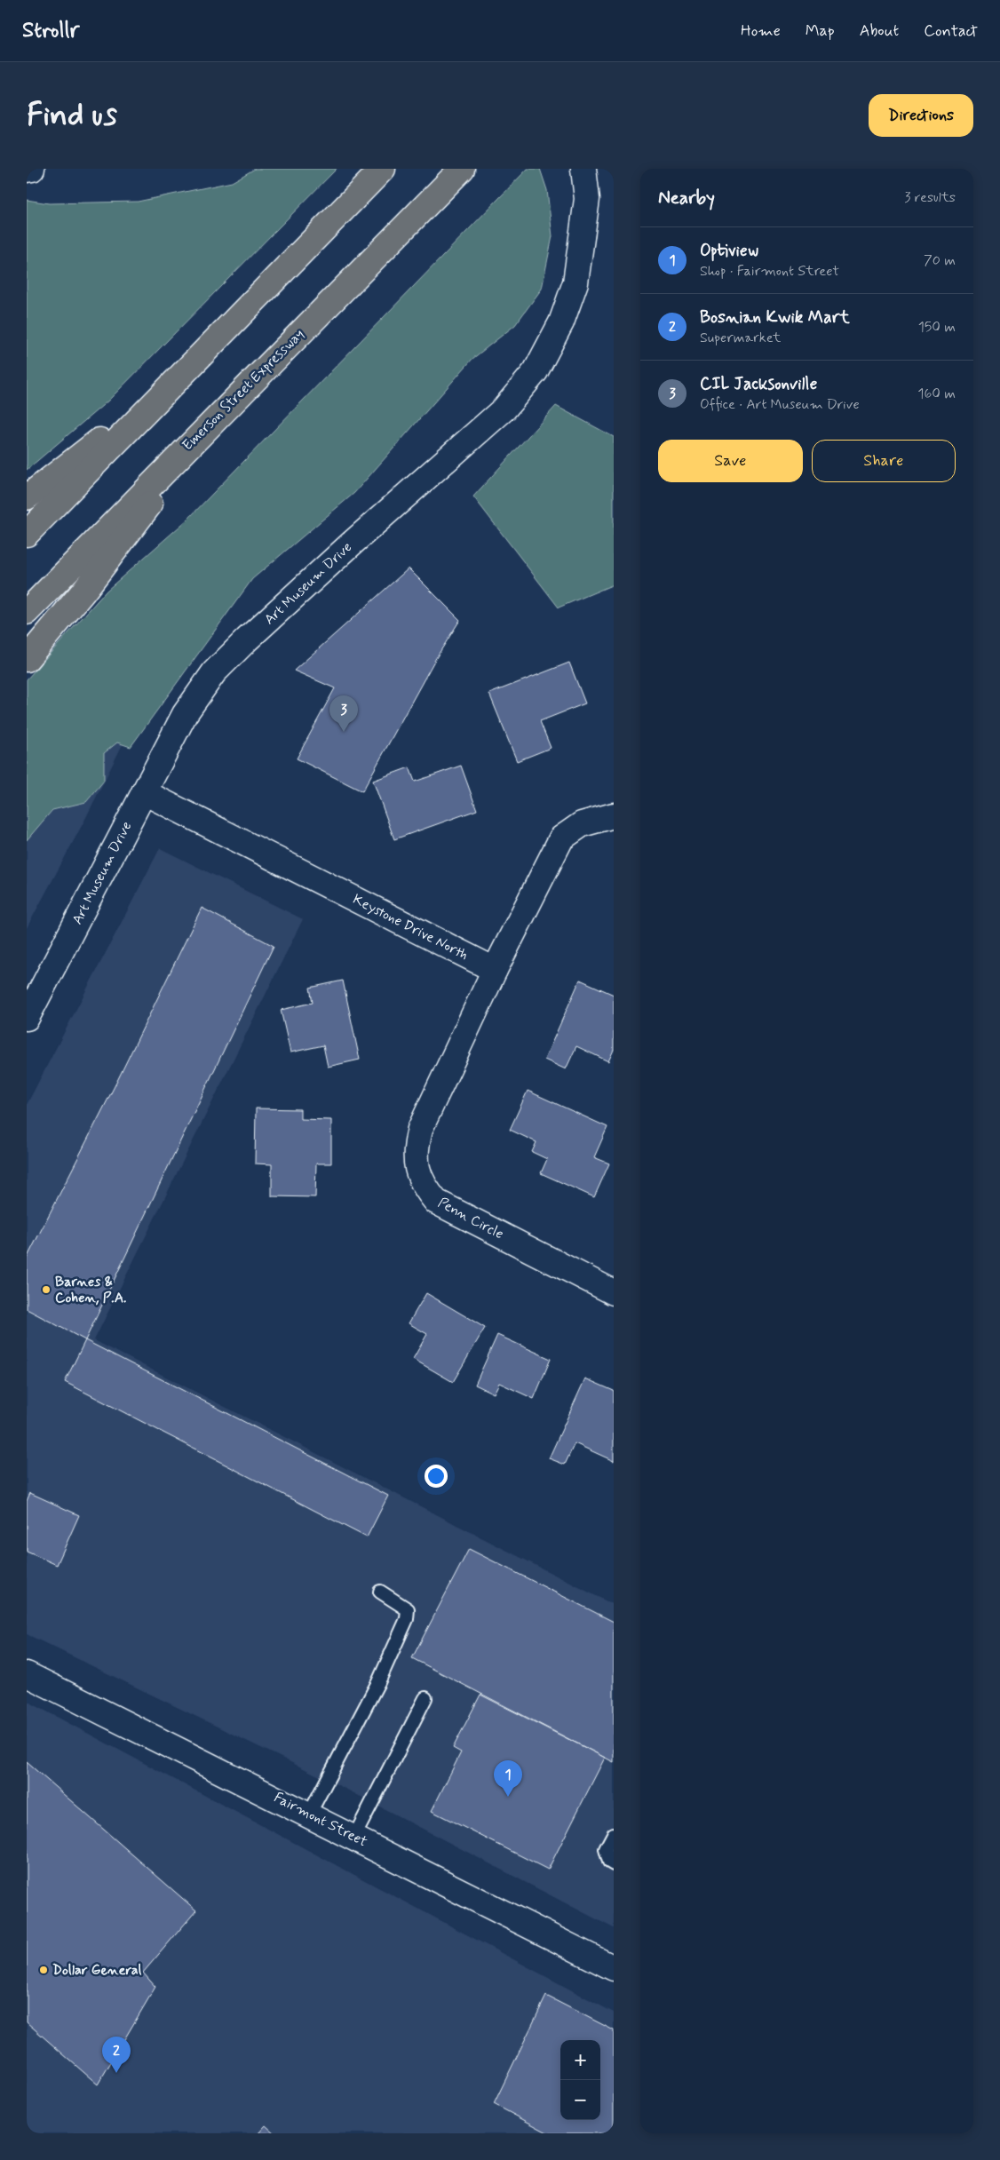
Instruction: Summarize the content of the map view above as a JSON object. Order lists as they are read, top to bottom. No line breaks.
{"streets":{"highway":["Emerson Street Expressway"],"street":["Art Museum Drive","Keystone Drive North","Penn Circle","Fairmont Street"]},"crossings":[["Art Museum Drive","Keystone Drive North"],["Keystone Drive North","Penn Circle"]],"places":["Barnes & Cohen, P.A.","Dollar General"],"page":{"header":"Strollr","nav":["Home","Map","About","Contact"],"buttons":["Directions",["Save","Share"]],"title":"Find us","heading":["Nearby","3 results"],"list":[{"mark":"1","name":"Optiview","note":"Shop · Fairmont Street","value":"70 m"},{"mark":"2","name":"Bosnian Kwik Mart","note":"Supermarket","value":"150 m"},{"mark":"3","name":"CIL Jacksonville","note":"Office · Art Museum Drive","value":"160 m"}],"pins":["3","1","2"],"map_buttons":["+","−"]}}
